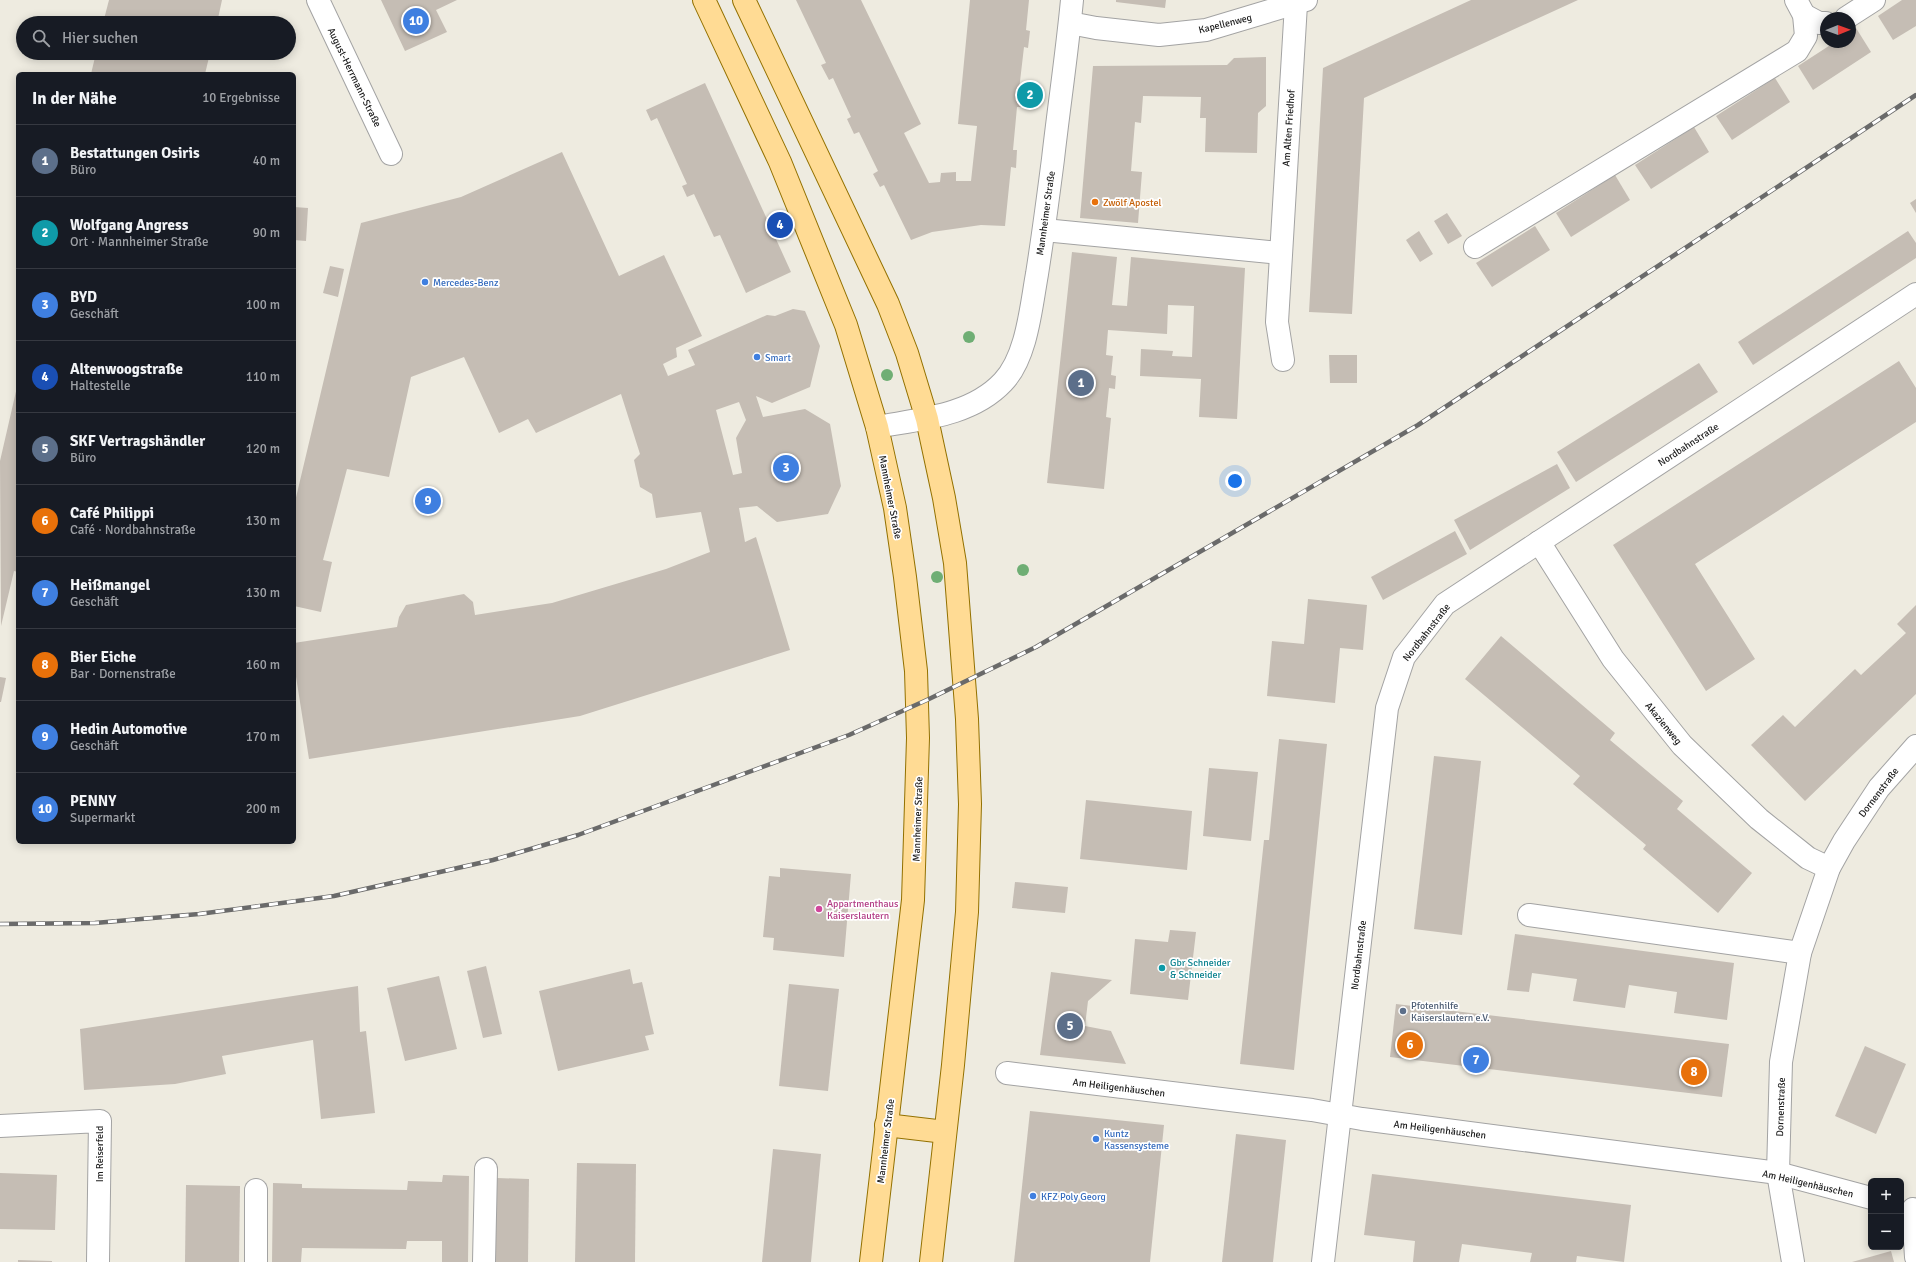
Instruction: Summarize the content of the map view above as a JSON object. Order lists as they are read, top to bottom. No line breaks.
{"streets":{"main road":["Mannheimer Straße"],"street":["Kapellenweg","August-Herrmann-Straße","Am Alten Friedhof","Nordbahnstraße","Akazienweg","Dornenstraße","Am Heiligenhäuschen","Im Reiserfeld"]},"crossings":[["Kapellenweg","Am Alten Friedhof"],["Kapellenweg","Mannheimer Straße"],["Nordbahnstraße","Akazienweg"],["Nordbahnstraße","Am Heiligenhäuschen"],["Akazienweg","Dornenstraße"],["Dornenstraße","Am Heiligenhäuschen"]],"places":["Zwölf Apostel","Mercedes-Benz","Smart","Appartmenthaus Kaiserslautern","Gbr Schneider & Schneider","Pfotenhilfe Kaiserslautern e.V.","Kuntz Kassensysteme","KFZ Poly Georg"],"north":"right","page":{"pins":["10","2","4","1","3","9","5","6","7","8"],"search":"Hier suchen","heading":["In der Nähe","10 Ergebnisse"],"list":[{"mark":"1","name":"Bestattungen Osiris","note":"Büro","value":"40 m"},{"mark":"2","name":"Wolfgang Angress","note":"Ort · Mannheimer Straße","value":"90 m"},{"mark":"3","name":"BYD","note":"Geschäft","value":"100 m"},{"mark":"4","name":"Altenwoogstraße","note":"Haltestelle","value":"110 m"},{"mark":"5","name":"SKF Vertragshändler","note":"Büro","value":"120 m"},{"mark":"6","name":"Café Philippi","note":"Café · Nordbahnstraße","value":"130 m"},{"mark":"7","name":"Heißmangel","note":"Geschäft","value":"130 m"},{"mark":"8","name":"Bier Eiche","note":"Bar · Dornenstraße","value":"160 m"},{"mark":"9","name":"Hedin Automotive","note":"Geschäft","value":"170 m"},{"mark":"10","name":"PENNY","note":"Supermarkt","value":"200 m"}],"map_buttons":["+","−"]}}
